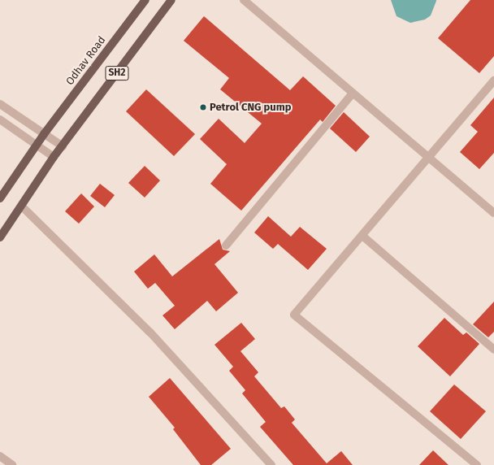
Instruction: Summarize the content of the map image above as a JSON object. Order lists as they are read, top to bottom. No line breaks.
{"streets":{"main road":["Odhav Road","SH2"]},"crossings":[["Odhav Road","SH2"]],"places":["Petrol CNG pump"]}
